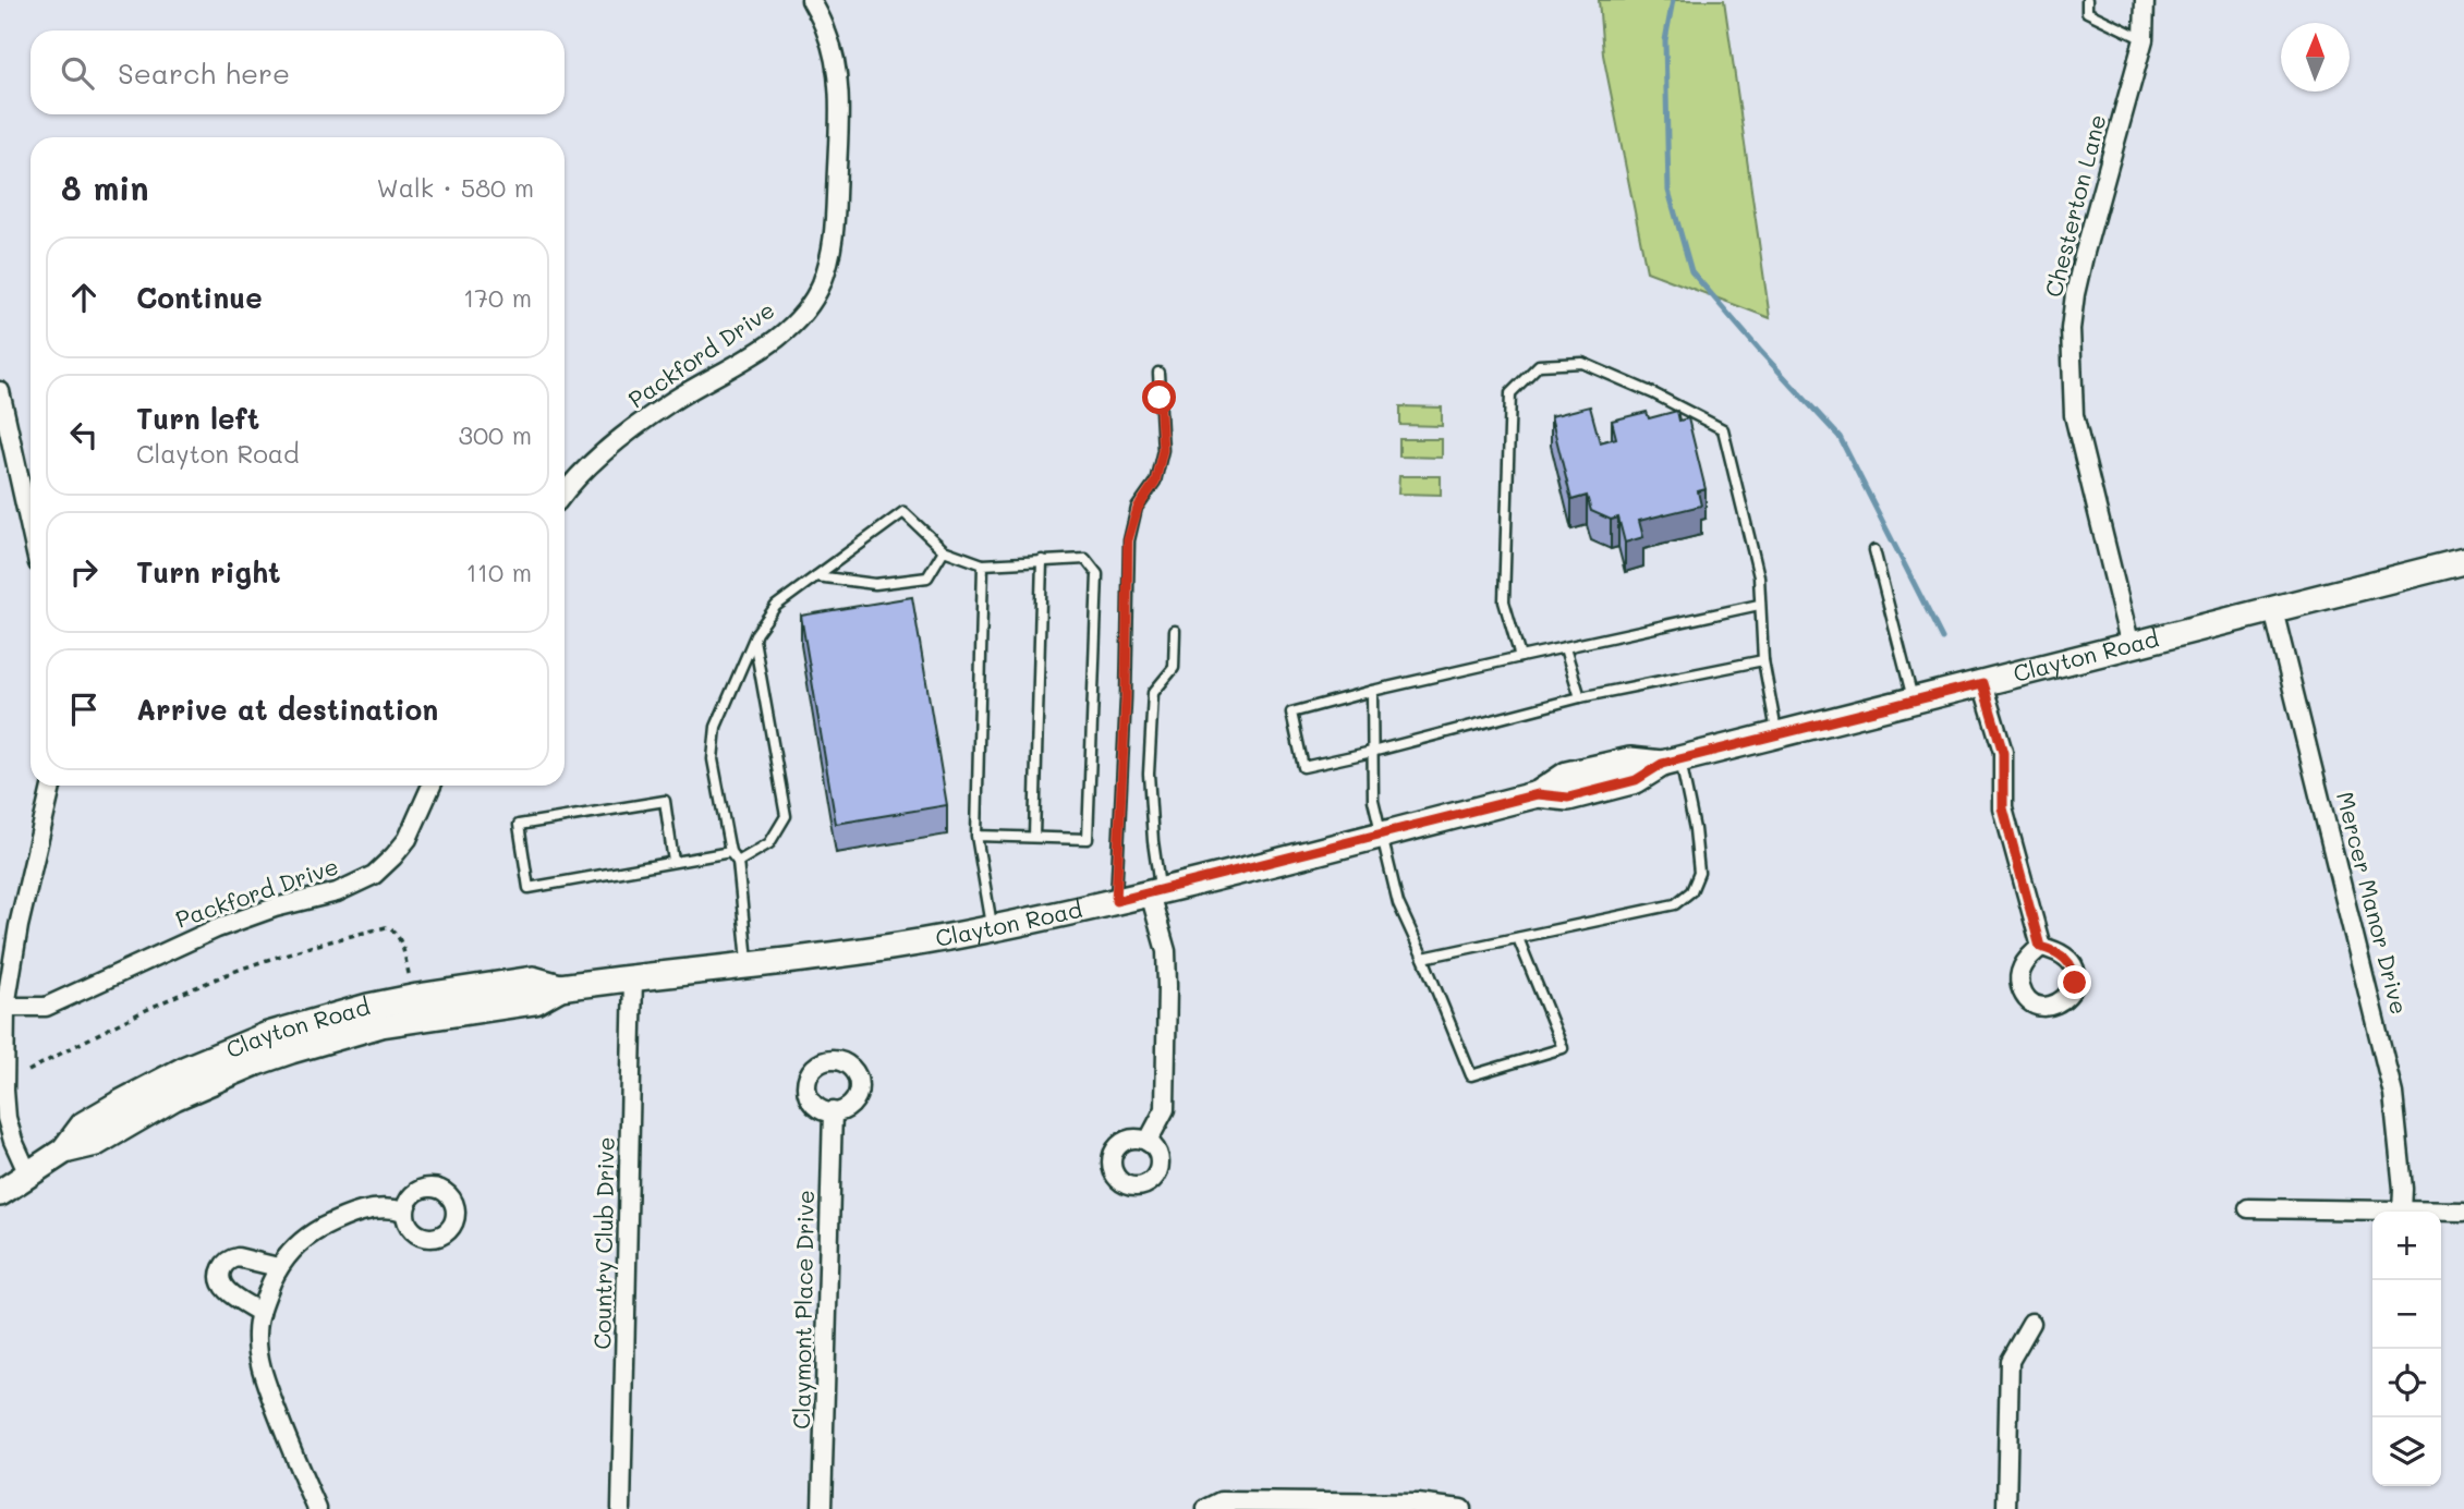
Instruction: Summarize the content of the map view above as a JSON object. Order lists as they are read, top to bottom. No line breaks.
{"streets":{"main road":["Clayton Road"],"street":["Chesterton Lane","Packford Drive","Mercer Manor Drive","Country Club Drive","Claymont Place Drive"]},"crossings":[["Chesterton Lane","Clayton Road"],["Clayton Road","Mercer Manor Drive"],["Clayton Road","Country Club Drive"]],"north":"top","page":{"search":"Search here","heading":["8 min","Walk · 580 m"],"list":[["Continue","170 m"],["Turn left","Clayton Road","300 m"],["Turn right","110 m"],"Arrive at destination"],"map_buttons":["+","−"]}}
